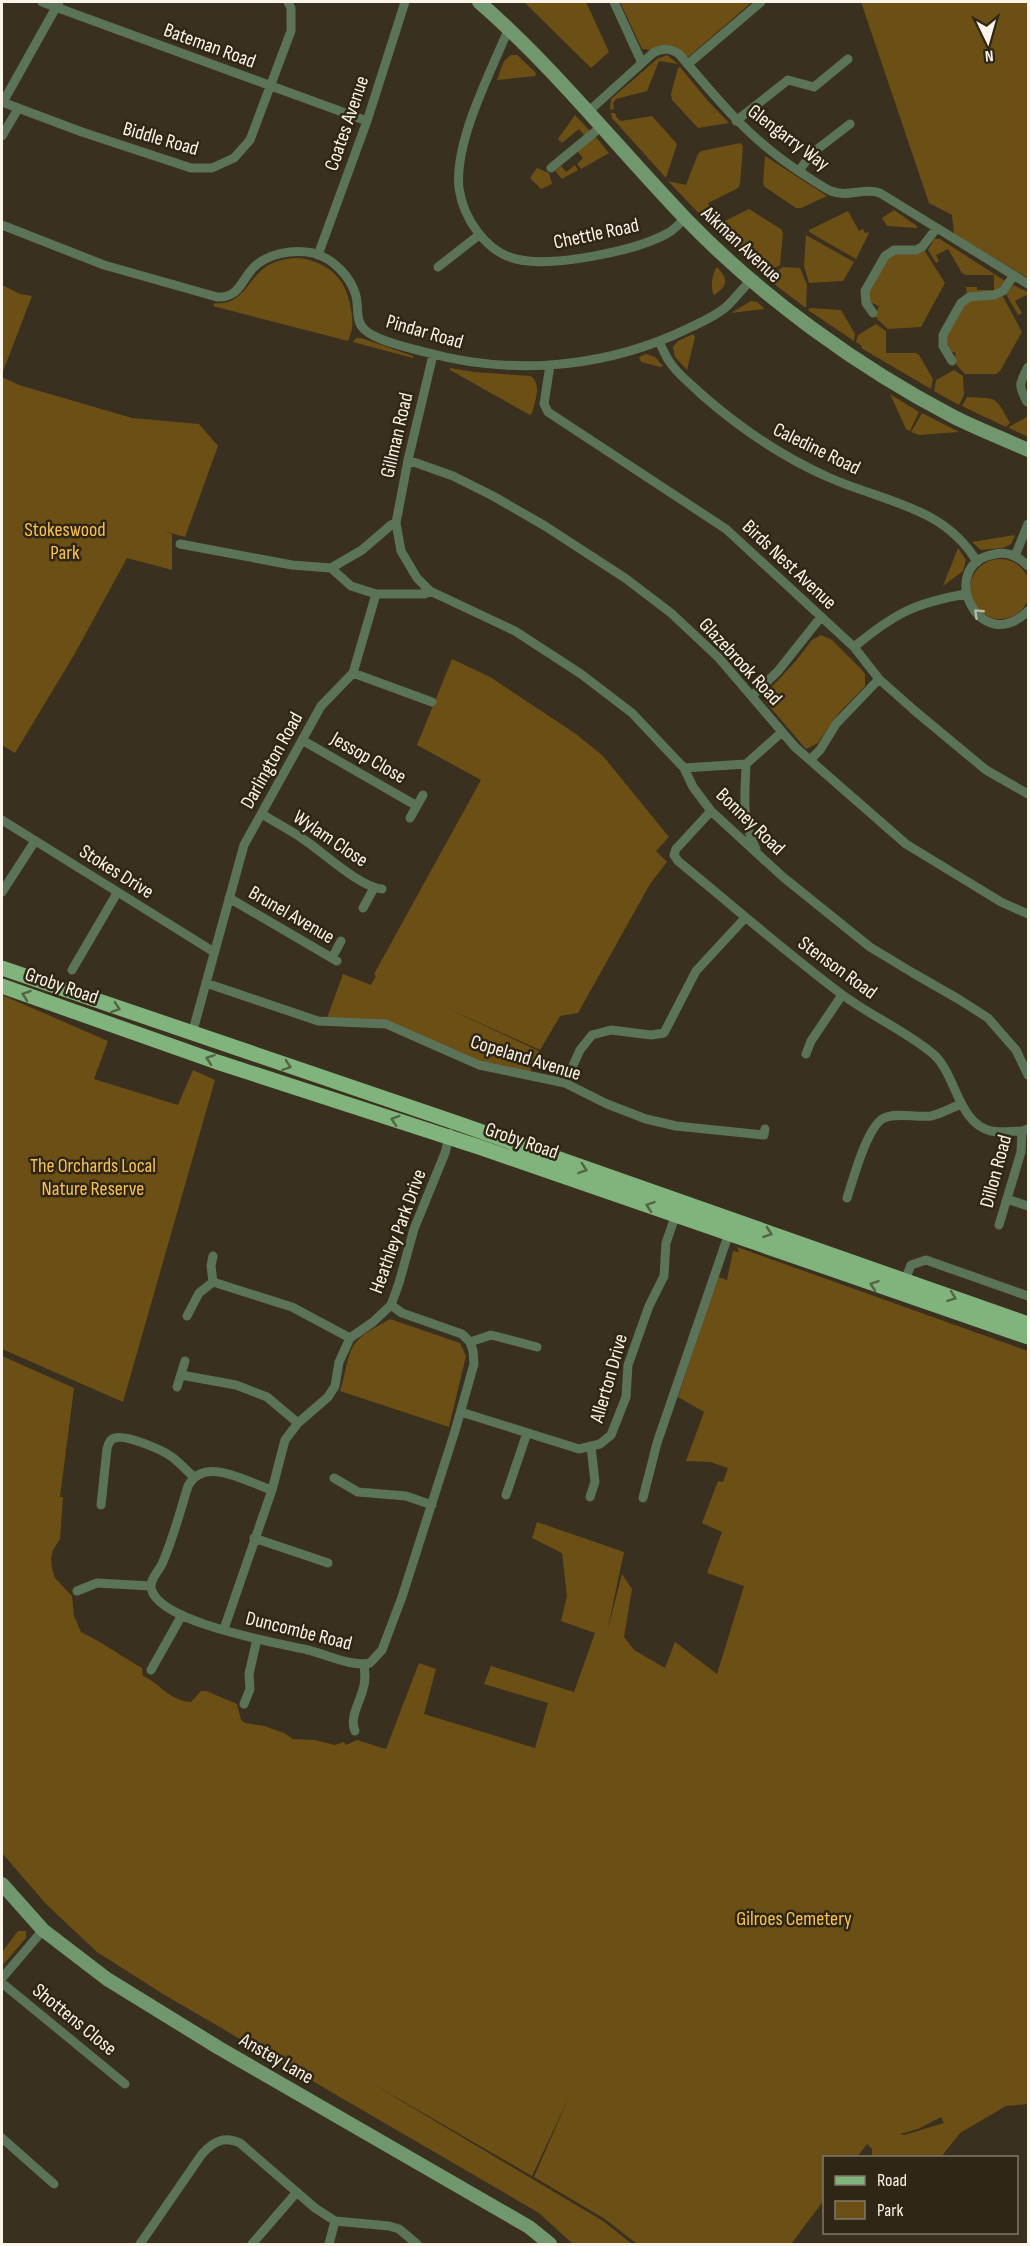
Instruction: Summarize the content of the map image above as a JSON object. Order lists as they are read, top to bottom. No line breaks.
{"streets":{"main road":["Groby Road"],"street":["Bateman Road","Coates Avenue","Glengarry Way","Biddle Road","Chettle Road","Aikman Avenue","Pindar Road","Gillman Road","Caledine Road","Birds Nest Avenue","Glazebrook Road","Jessop Close","Darlington Road","Bonney Road","Wylam Close","Stokes Drive","Brunel Avenue","Stenson Road","Copeland Avenue","Dillon Road","Heathley Park Drive","Allerton Drive","Duncombe Road","Shottens Close","Anstey Lane"]},"crossings":[["Bateman Road","Coates Avenue"],["Bateman Road","Biddle Road"],["Coates Avenue","Pindar Road"],["Glengarry Way","Aikman Avenue"],["Chettle Road","Aikman Avenue"],["Aikman Avenue","Pindar Road"],["Pindar Road","Gillman Road"],["Pindar Road","Caledine Road"],["Pindar Road","Birds Nest Avenue"],["Gillman Road","Glazebrook Road"],["Gillman Road","Bonney Road"],["Jessop Close","Darlington Road"],["Darlington Road","Wylam Close"],["Darlington Road","Stokes Drive"],["Darlington Road","Brunel Avenue"],["Darlington Road","Groby Road"],["Darlington Road","Copeland Avenue"],["Bonney Road","Stenson Road"],["Stenson Road","Dillon Road"],["Groby Road","Heathley Park Drive"],["Groby Road","Allerton Drive"],["Allerton Drive","Duncombe Road"]],"parks":["Stokeswood Park","The Orchards Local Nature Reserve","Gilroes Cemetery"],"legend":["Road","Park"],"north":"bottom"}
